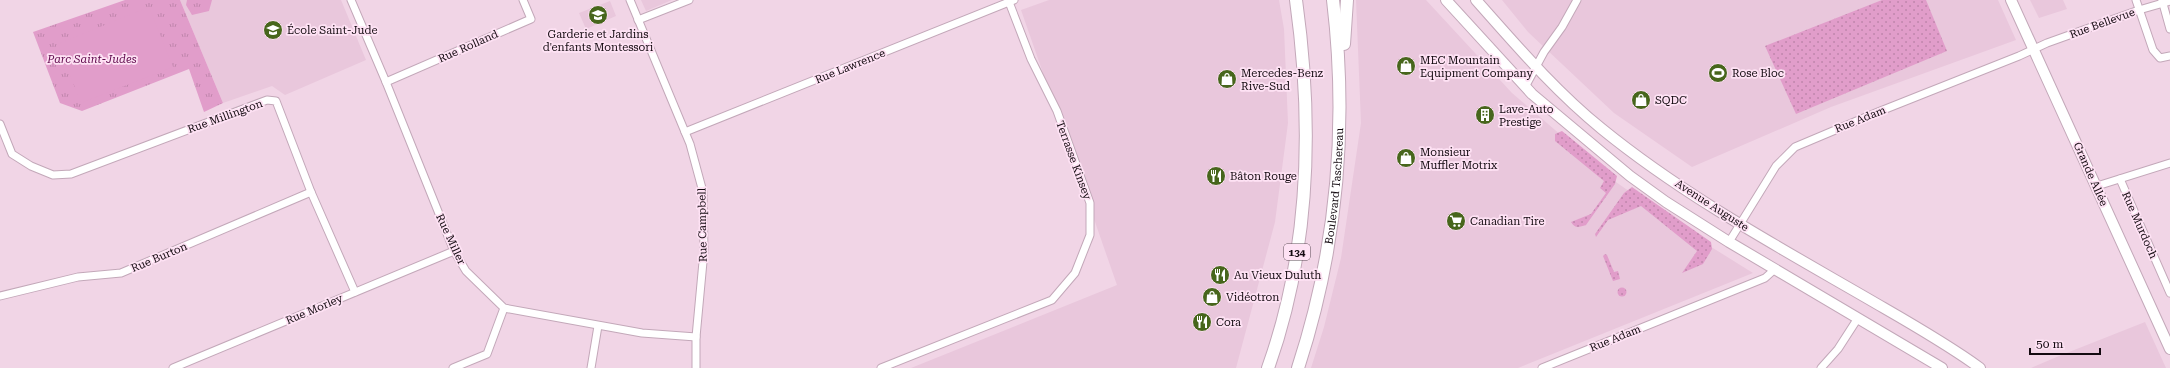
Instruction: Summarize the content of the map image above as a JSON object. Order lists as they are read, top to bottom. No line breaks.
{"streets":{"main road":["Grande Allée","Boulevard Taschereau","Avenue Auguste","134"],"street":["Rue Bellevue","Rue Rolland","Rue Lawrence","Rue Millington","Rue Adam","Terrasse Kinsey","Rue Campbell","Rue Murdoch","Rue Miller","Rue Burton","Rue Morley"]},"crossings":[["Rue Bellevue","Rue Adam"],["Rue Bellevue","Grande Allée"],["Rue Rolland","Rue Miller"],["Rue Lawrence","Terrasse Kinsey"],["Rue Lawrence","Rue Campbell"],["Rue Millington","Rue Burton"],["Rue Millington","Rue Morley"],["Rue Adam","Grande Allée"],["Rue Adam","Avenue Auguste"],["Rue Miller","Rue Morley"]],"parks":["Parc Saint-Judes"],"places":{"school or university":["Garderie et Jardins d'enfants Montessori","École Saint-Jude"],"shop":["MEC Mountain Equipment Company","Mercedes-Benz Rive-Sud","SQDC","Monsieur Muffler Motrix","Vidéotron"],"sports":["Rose Bloc"],"building":["Lave-Auto Prestige"],"restaurant":["Bâton Rouge","Au Vieux Duluth","Cora"],"supermarket":["Canadian Tire"]},"scale_bar":"50 m"}
